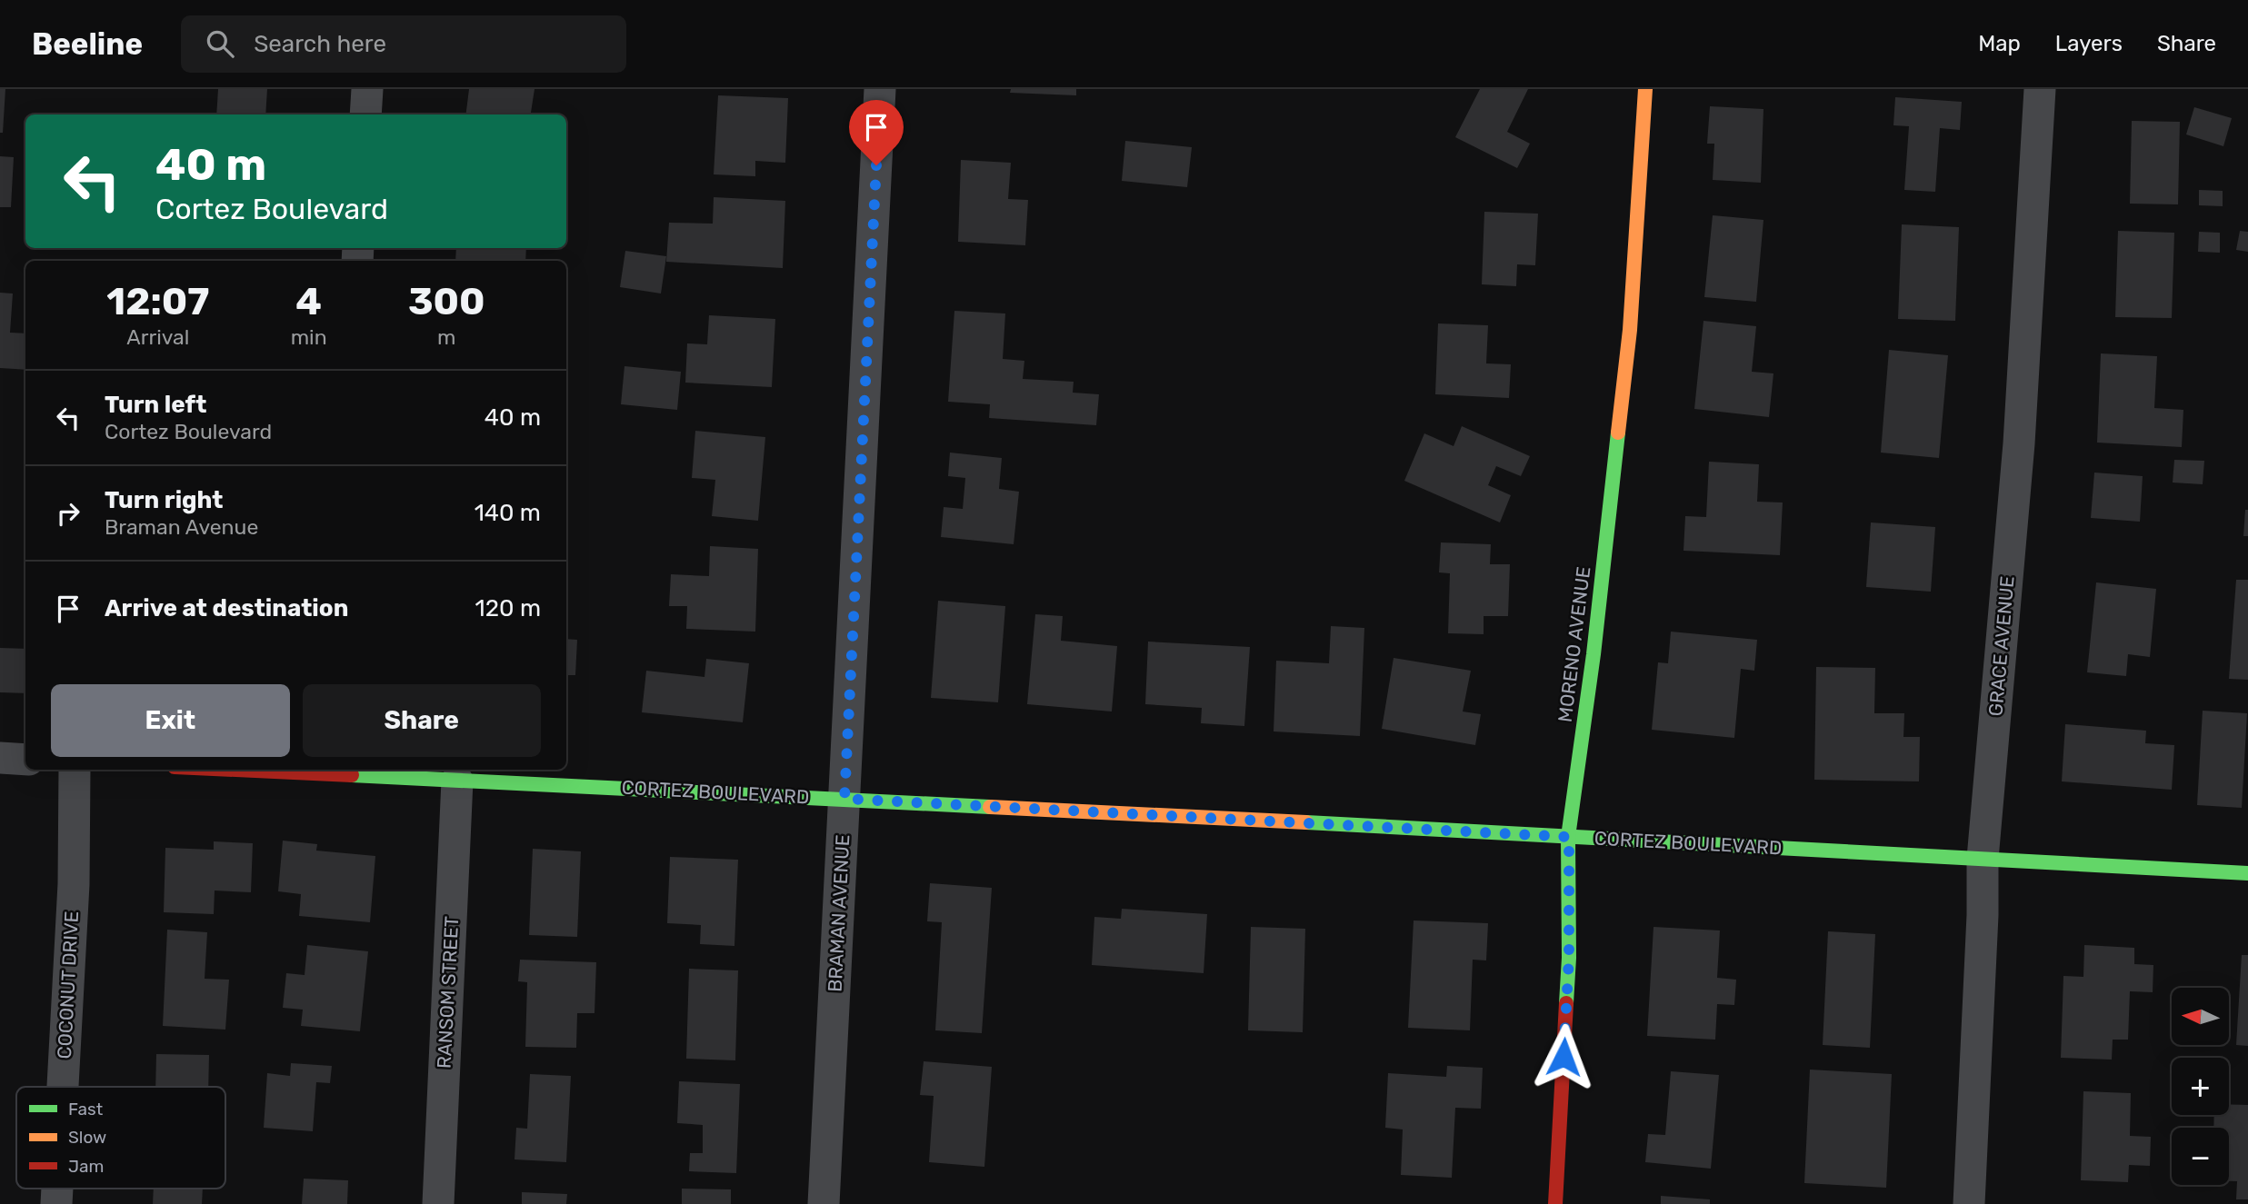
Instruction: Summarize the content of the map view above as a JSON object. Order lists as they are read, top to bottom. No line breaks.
{"streets":{"street":["MORENO AVENUE","GRACE AVENUE","CORTEZ BOULEVARD","BRAMAN AVENUE","COCONUT DRIVE","RANSOM STREET"]},"crossings":[["MORENO AVENUE","CORTEZ BOULEVARD"],["GRACE AVENUE","CORTEZ BOULEVARD"],["CORTEZ BOULEVARD","BRAMAN AVENUE"],["CORTEZ BOULEVARD","RANSOM STREET"]],"legend":["Fast","Slow","Jam"],"north":"left","page":{"header":"Beeline","search":"Search here","nav":["Map","Layers","Share"],"turn":["40 m","Cortez Boulevard"],"eta":["12:07","Arrival","4","min","300","m"],"list":[{"name":"Turn left","note":"Cortez Boulevard","value":"40 m"},{"name":"Turn right","note":"Braman Avenue","value":"140 m"},{"name":"Arrive at destination","value":"120 m"}],"buttons":["Exit","Share"],"map_buttons":["+","−"]}}
